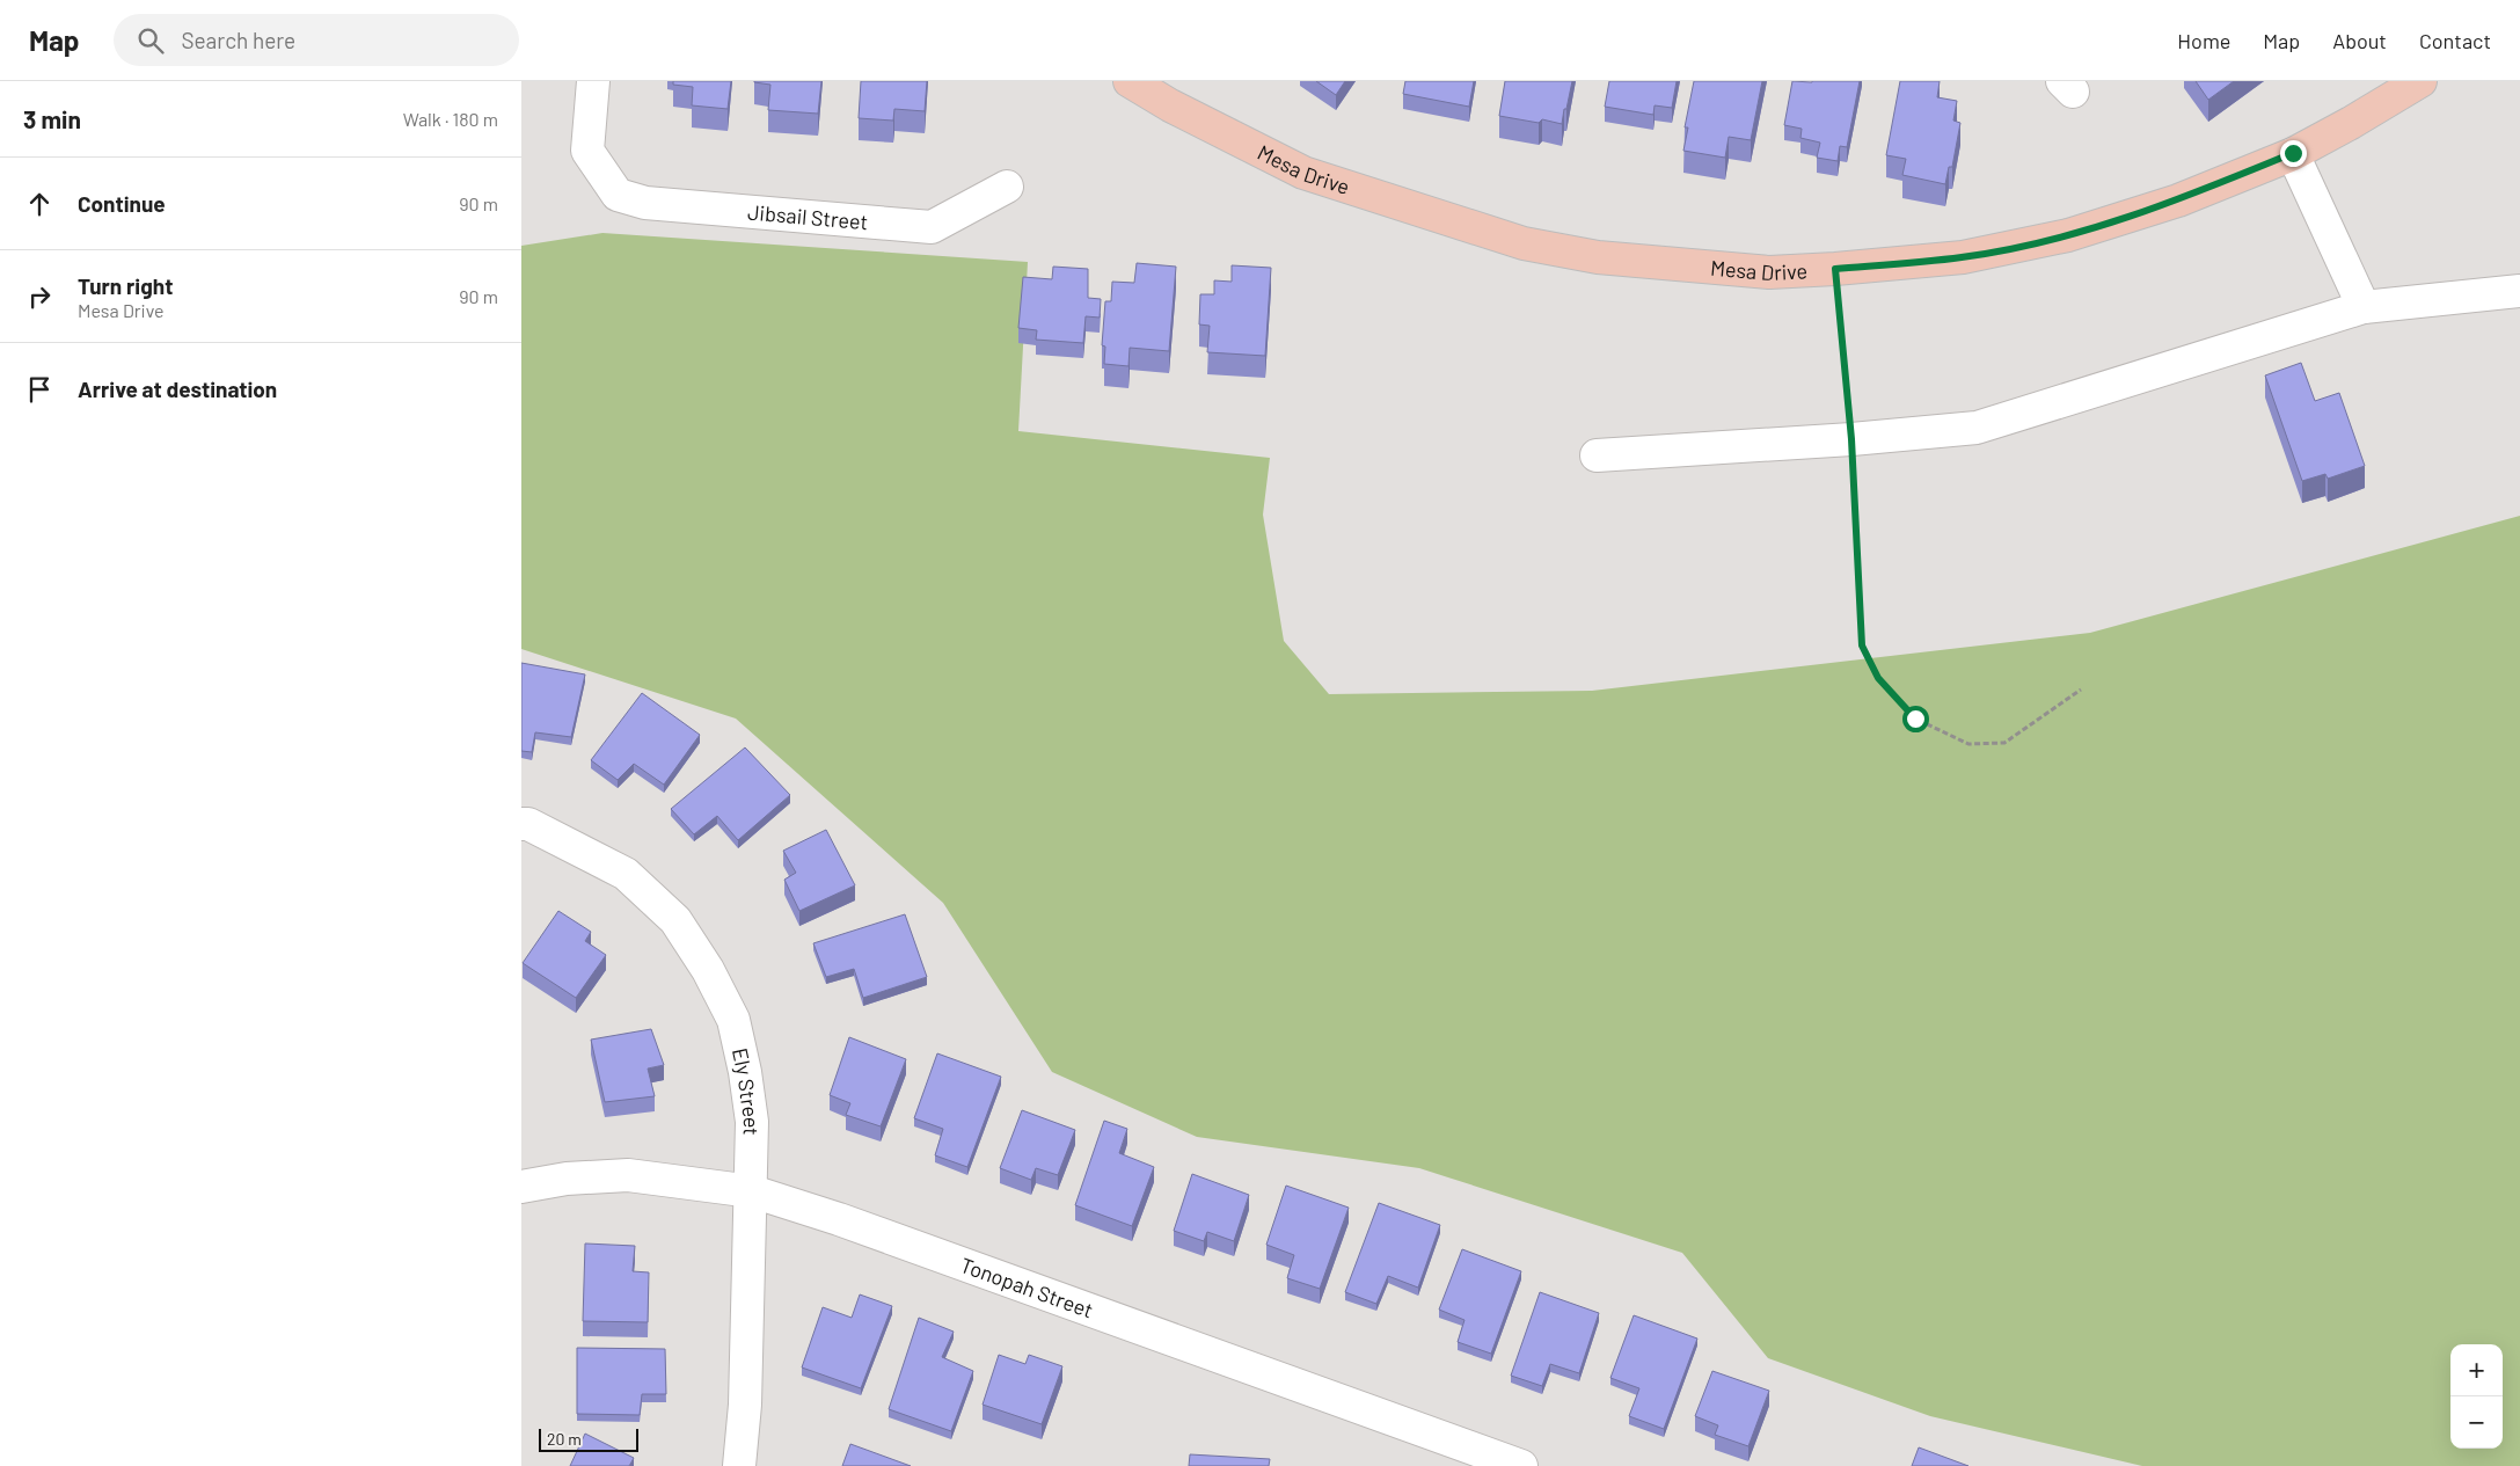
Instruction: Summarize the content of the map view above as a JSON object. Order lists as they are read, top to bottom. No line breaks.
{"streets":{"main road":["Mesa Drive"],"street":["Jibsail Street","Ely Street","Tonopah Street"]},"crossings":[["Ely Street","Tonopah Street"]],"scale_bar":"20 m","page":{"header":"Map","search":"Search here","nav":["Home","Map","About","Contact"],"heading":["3 min","Walk · 180 m"],"list":[["Continue","90 m"],["Turn right","Mesa Drive","90 m"],"Arrive at destination"],"map_buttons":["+","−"],"scale":"20 m"}}
